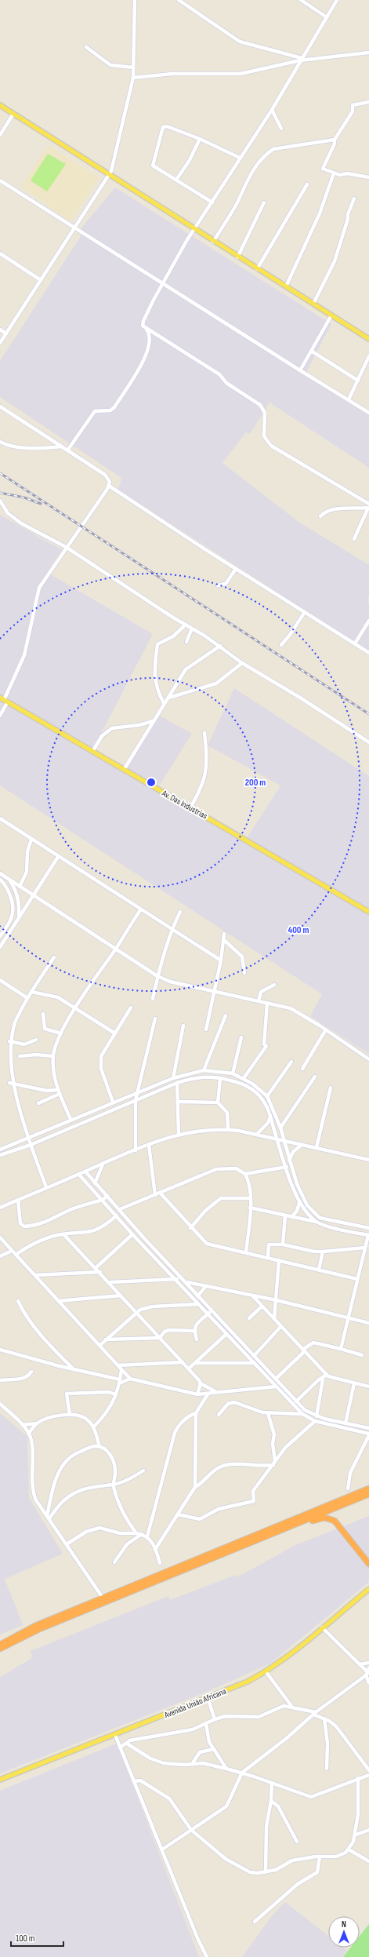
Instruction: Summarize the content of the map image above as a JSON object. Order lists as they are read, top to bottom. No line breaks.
{"streets":{"main road":["Av. Das Industrias","Avenida União Africana"]},"scale_bar":"100 m","north":"top","rings":["200 m","400 m"]}
